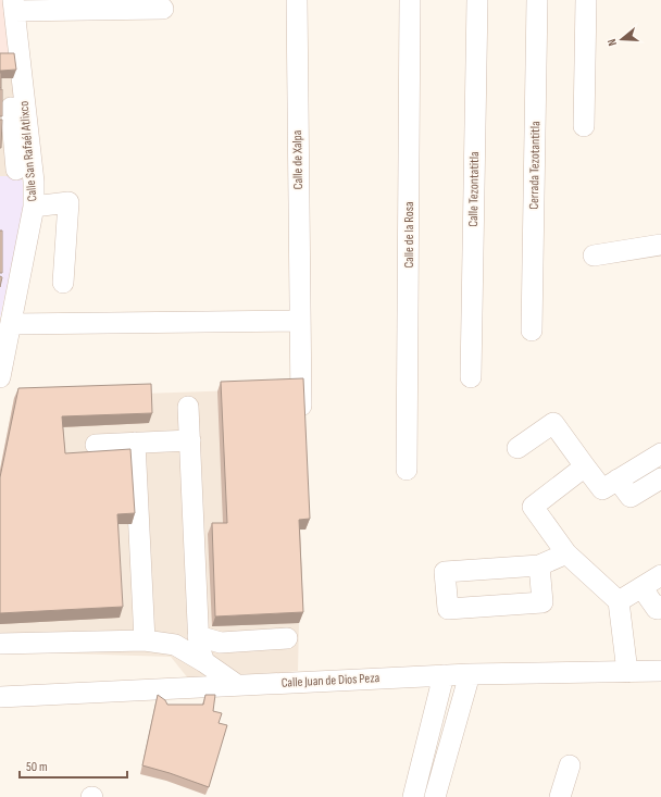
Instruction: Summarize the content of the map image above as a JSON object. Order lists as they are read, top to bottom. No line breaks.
{"streets":{"street":["Calle San Rafaél Atlixco","Calle de Xalpa","Cerrada Tezotantitla","Calle Tezontatitla","Calle de la Rosa","Calle Juan de Dios Peza"]},"scale_bar":"50 m","north":"left"}
